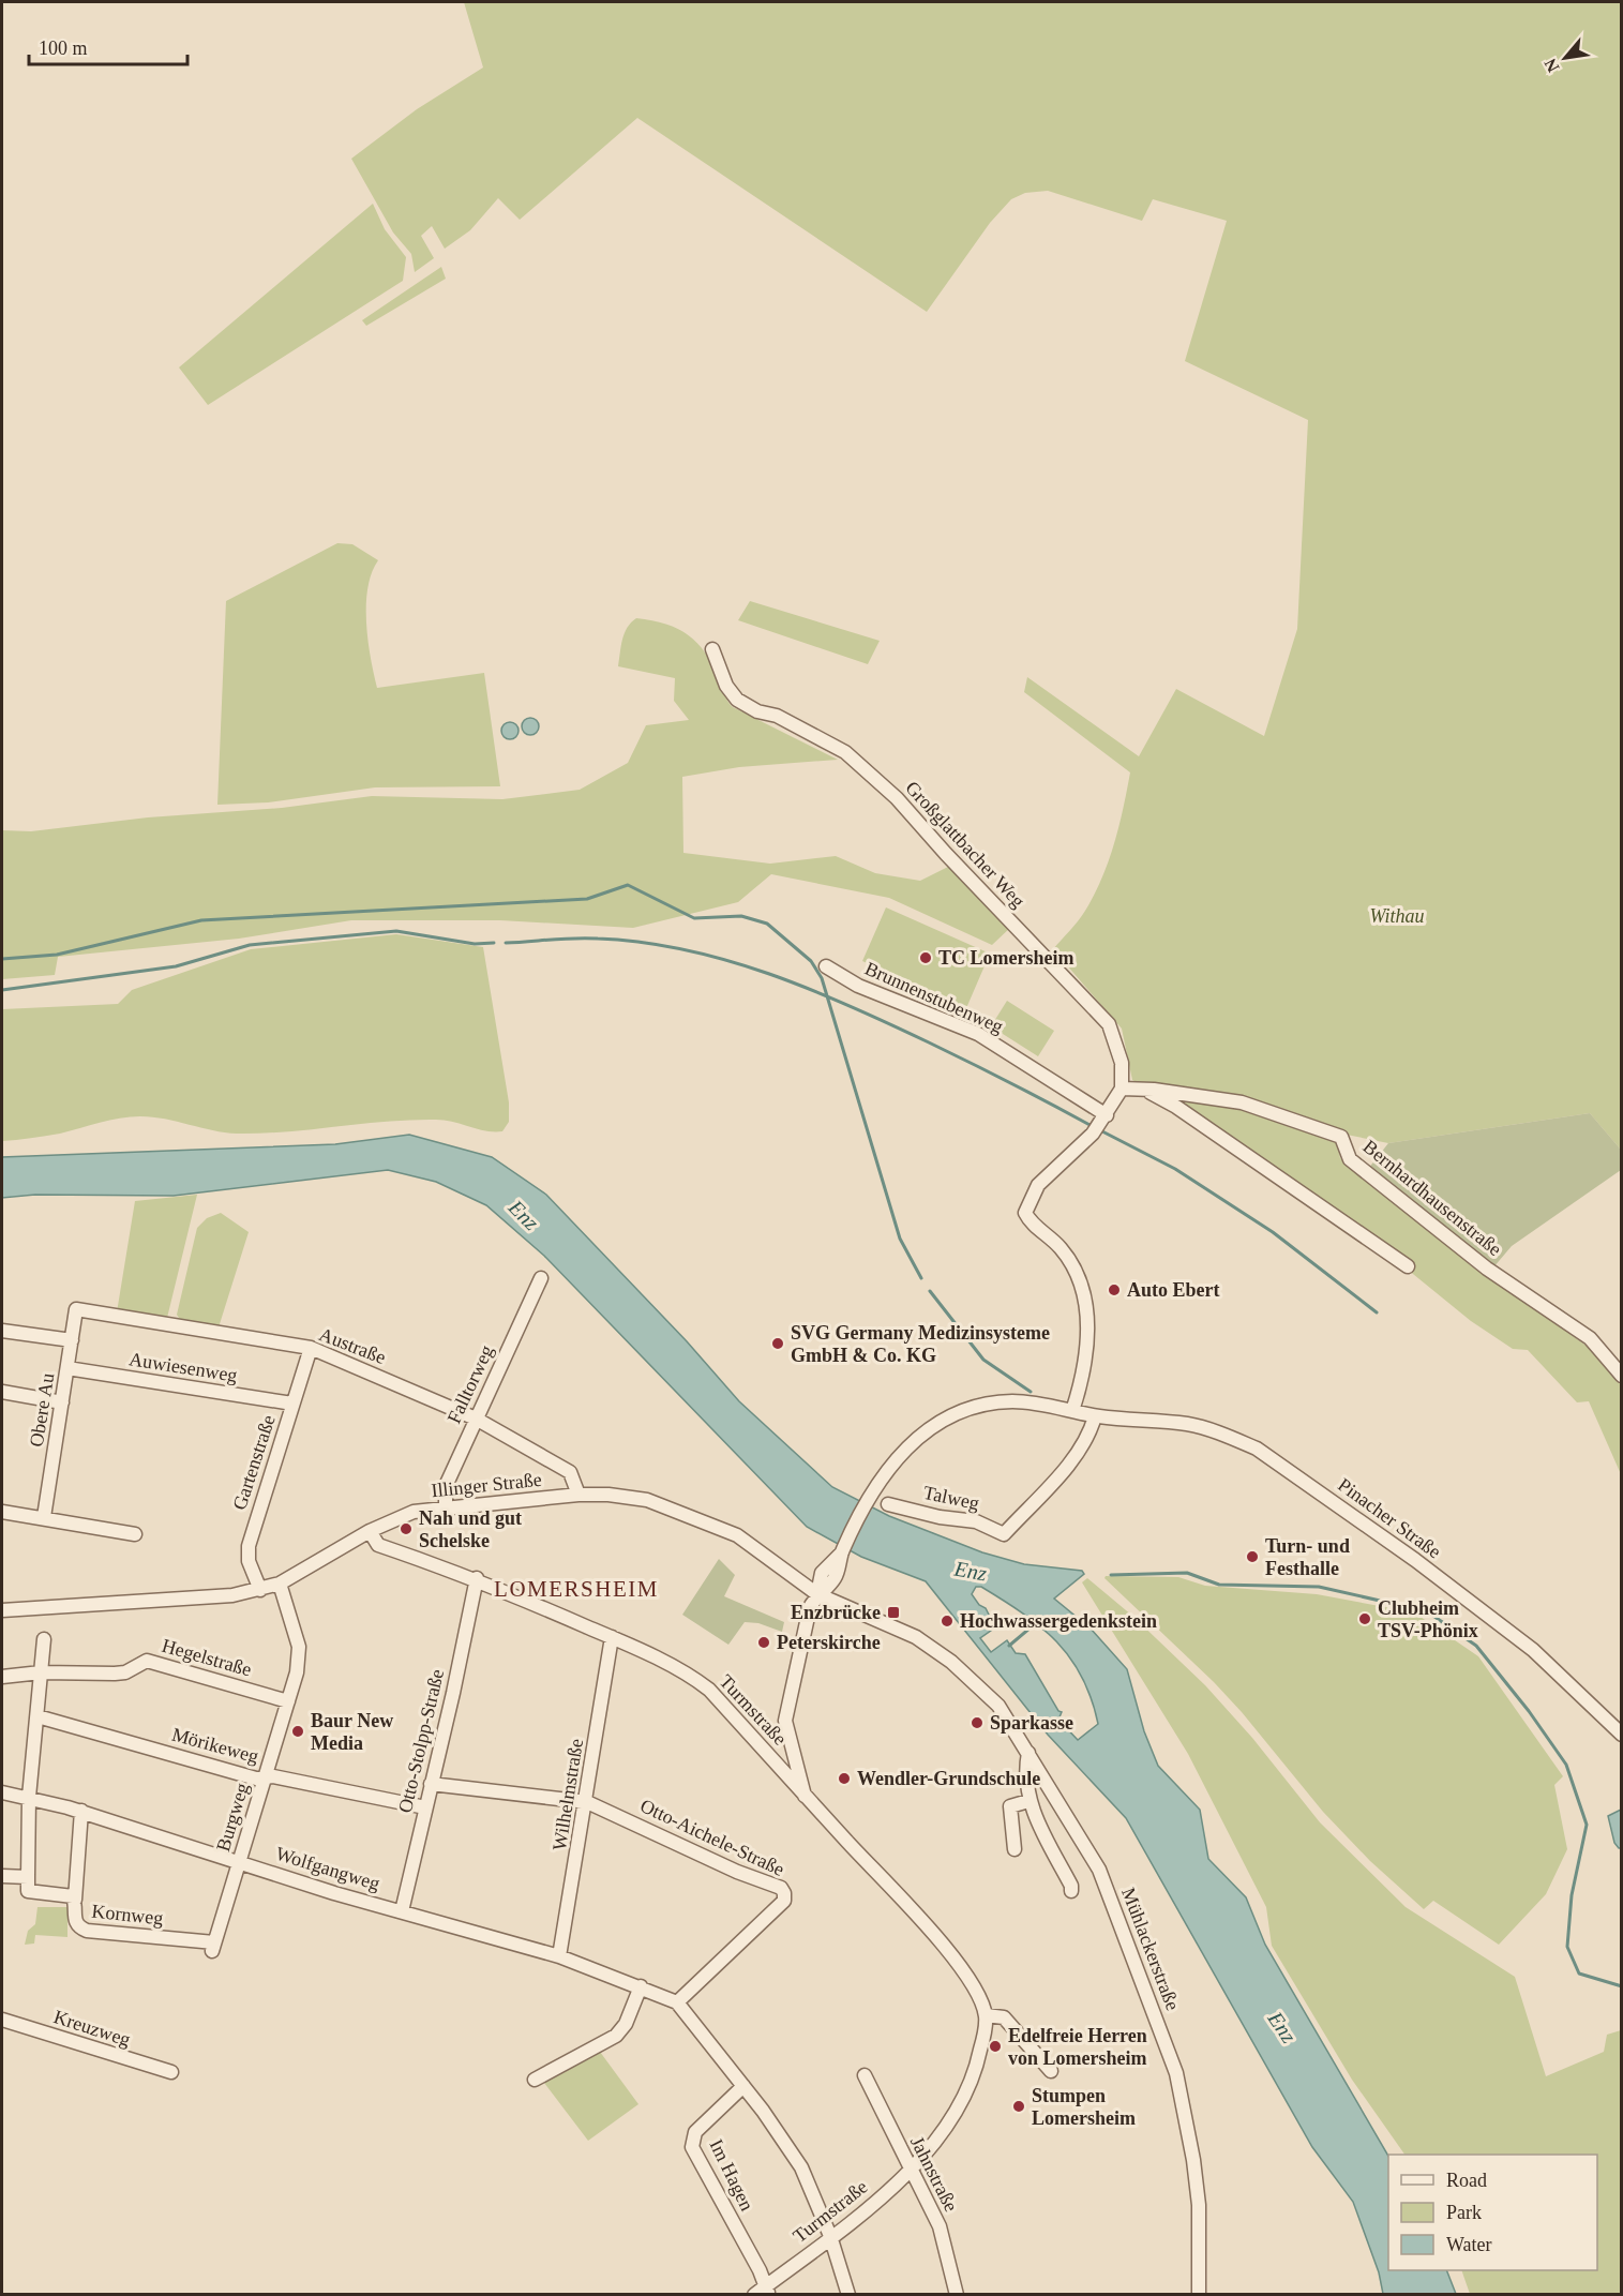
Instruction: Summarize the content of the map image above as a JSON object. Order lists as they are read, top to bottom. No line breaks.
{"streets":{"street":["Großglattbacher Weg","Brunnenstubenweg","Bernhardhausenstraße","Austraße","Auwiesenweg","Falltorweg","Obere Au","Gartenstraße","Illinger Straße","Talweg","Pinacher Straße","Hegelstraße","Turmstraße","Otto-Stolpp-Straße","Mörikeweg","Wilhelmstraße","Burgweg","Otto-Aichele-Straße","Wolfgangweg","Kornweg","Mühlackerstraße","Kreuzweg","Jahnstraße","Im Hagen"]},"crossings":[["Großglattbacher Weg","Bernhardhausenstraße"],["Austraße","Falltorweg"],["Austraße","Obere Au"],["Austraße","Gartenstraße"],["Austraße","Illinger Straße"],["Auwiesenweg","Obere Au"],["Auwiesenweg","Gartenstraße"],["Falltorweg","Illinger Straße"],["Gartenstraße","Illinger Straße"],["Illinger Straße","Pinacher Straße"],["Illinger Straße","Turmstraße"],["Illinger Straße","Burgweg"],["Illinger Straße","Mühlackerstraße"],["Talweg","Pinacher Straße"],["Pinacher Straße","Turmstraße"],["Hegelstraße","Burgweg"],["Turmstraße","Otto-Stolpp-Straße"],["Turmstraße","Wilhelmstraße"],["Turmstraße","Wolfgangweg"],["Turmstraße","Jahnstraße"],["Turmstraße","Im Hagen"],["Otto-Stolpp-Straße","Mörikeweg"],["Otto-Stolpp-Straße","Wolfgangweg"],["Mörikeweg","Burgweg"],["Wilhelmstraße","Otto-Aichele-Straße"],["Wilhelmstraße","Wolfgangweg"],["Burgweg","Wolfgangweg"],["Burgweg","Kornweg"],["Otto-Aichele-Straße","Wolfgangweg"],["Wolfgangweg","Im Hagen"]],"districts":["LOMERSHEIM"],"water":["Enz"],"parks":["Withau"],"places":{"other":["TC Lomersheim","Auto Ebert","SVG Germany Medizinsysteme GmbH & Co. KG","Nah und gut Schelske","Turn- und Festhalle","Clubheim TSV-Phönix","Hochwassergedenkstein","Peterskirche","Sparkasse","Baur New Media","Wendler-Grundschule","Edelfreie Herren von Lomersheim","Stumpen Lomersheim"],"transit":["Enzbrücke"]},"legend":["Road","Park","Water"],"scale_bar":"100 m","north":"bottom left"}
